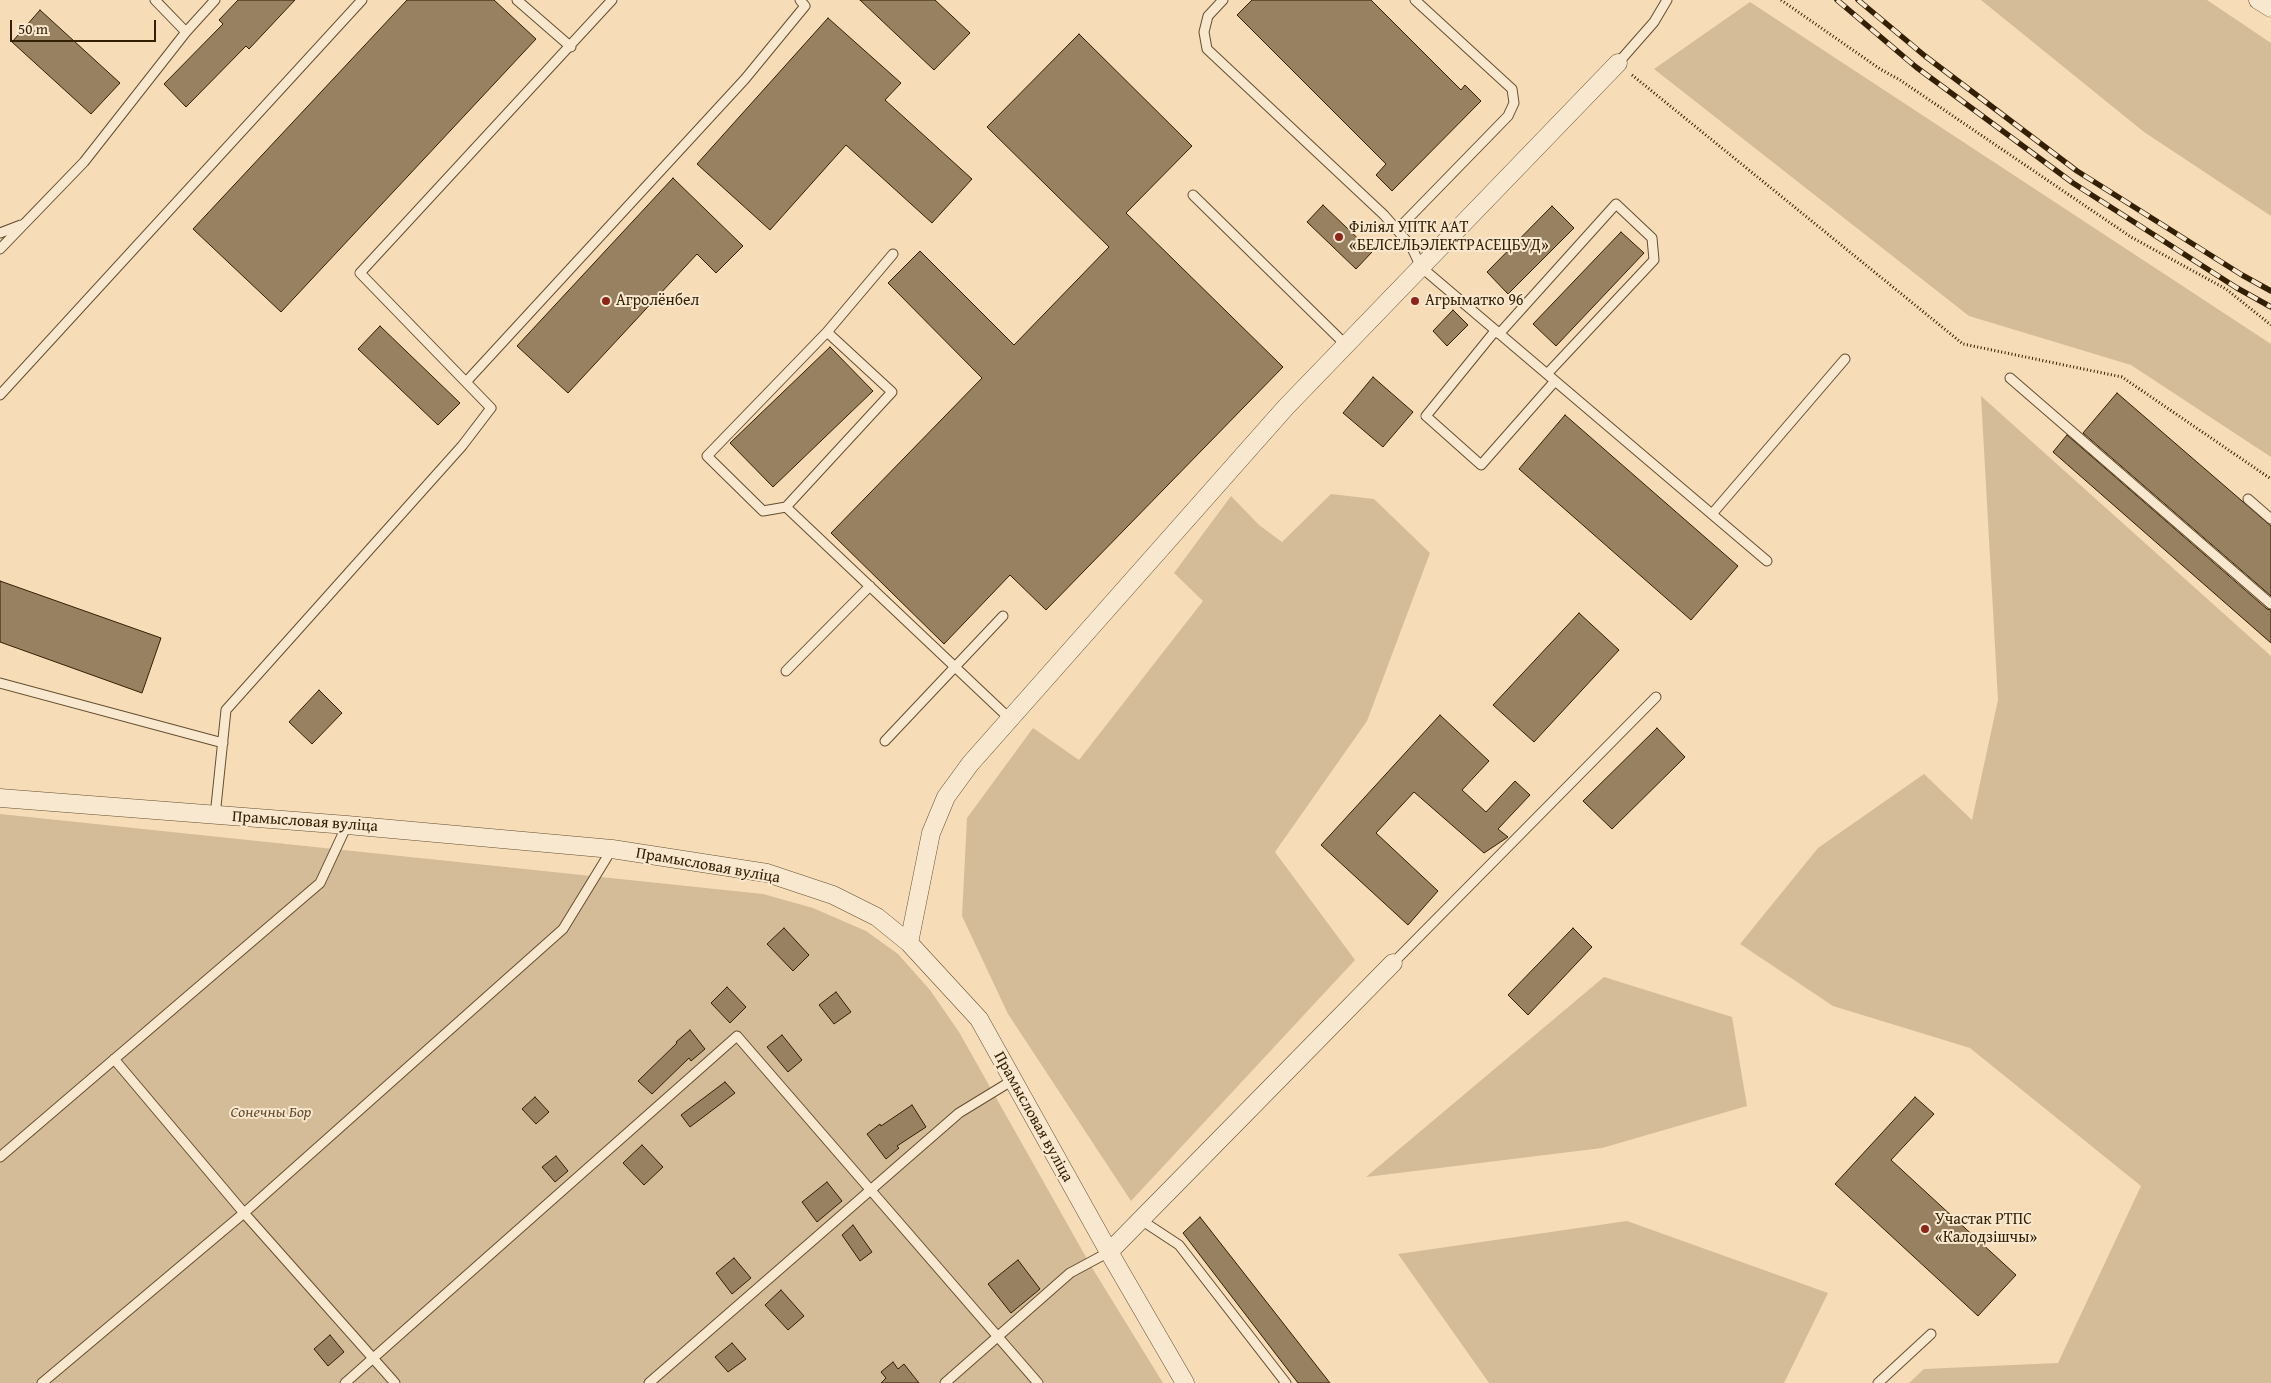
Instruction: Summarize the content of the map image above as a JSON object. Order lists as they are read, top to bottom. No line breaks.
{"streets":{"street":["Прамысловая вуліца"]},"parks":["Сонечны Бор"],"places":["Філіял УПТК ААТ «БЕЛСЕЛЬЭЛЕКТРАСЕЦБУД»","Агролёнбел","Агрыматко 96","Участак РТПС «Калодзішчы»"],"scale_bar":"50 m"}
